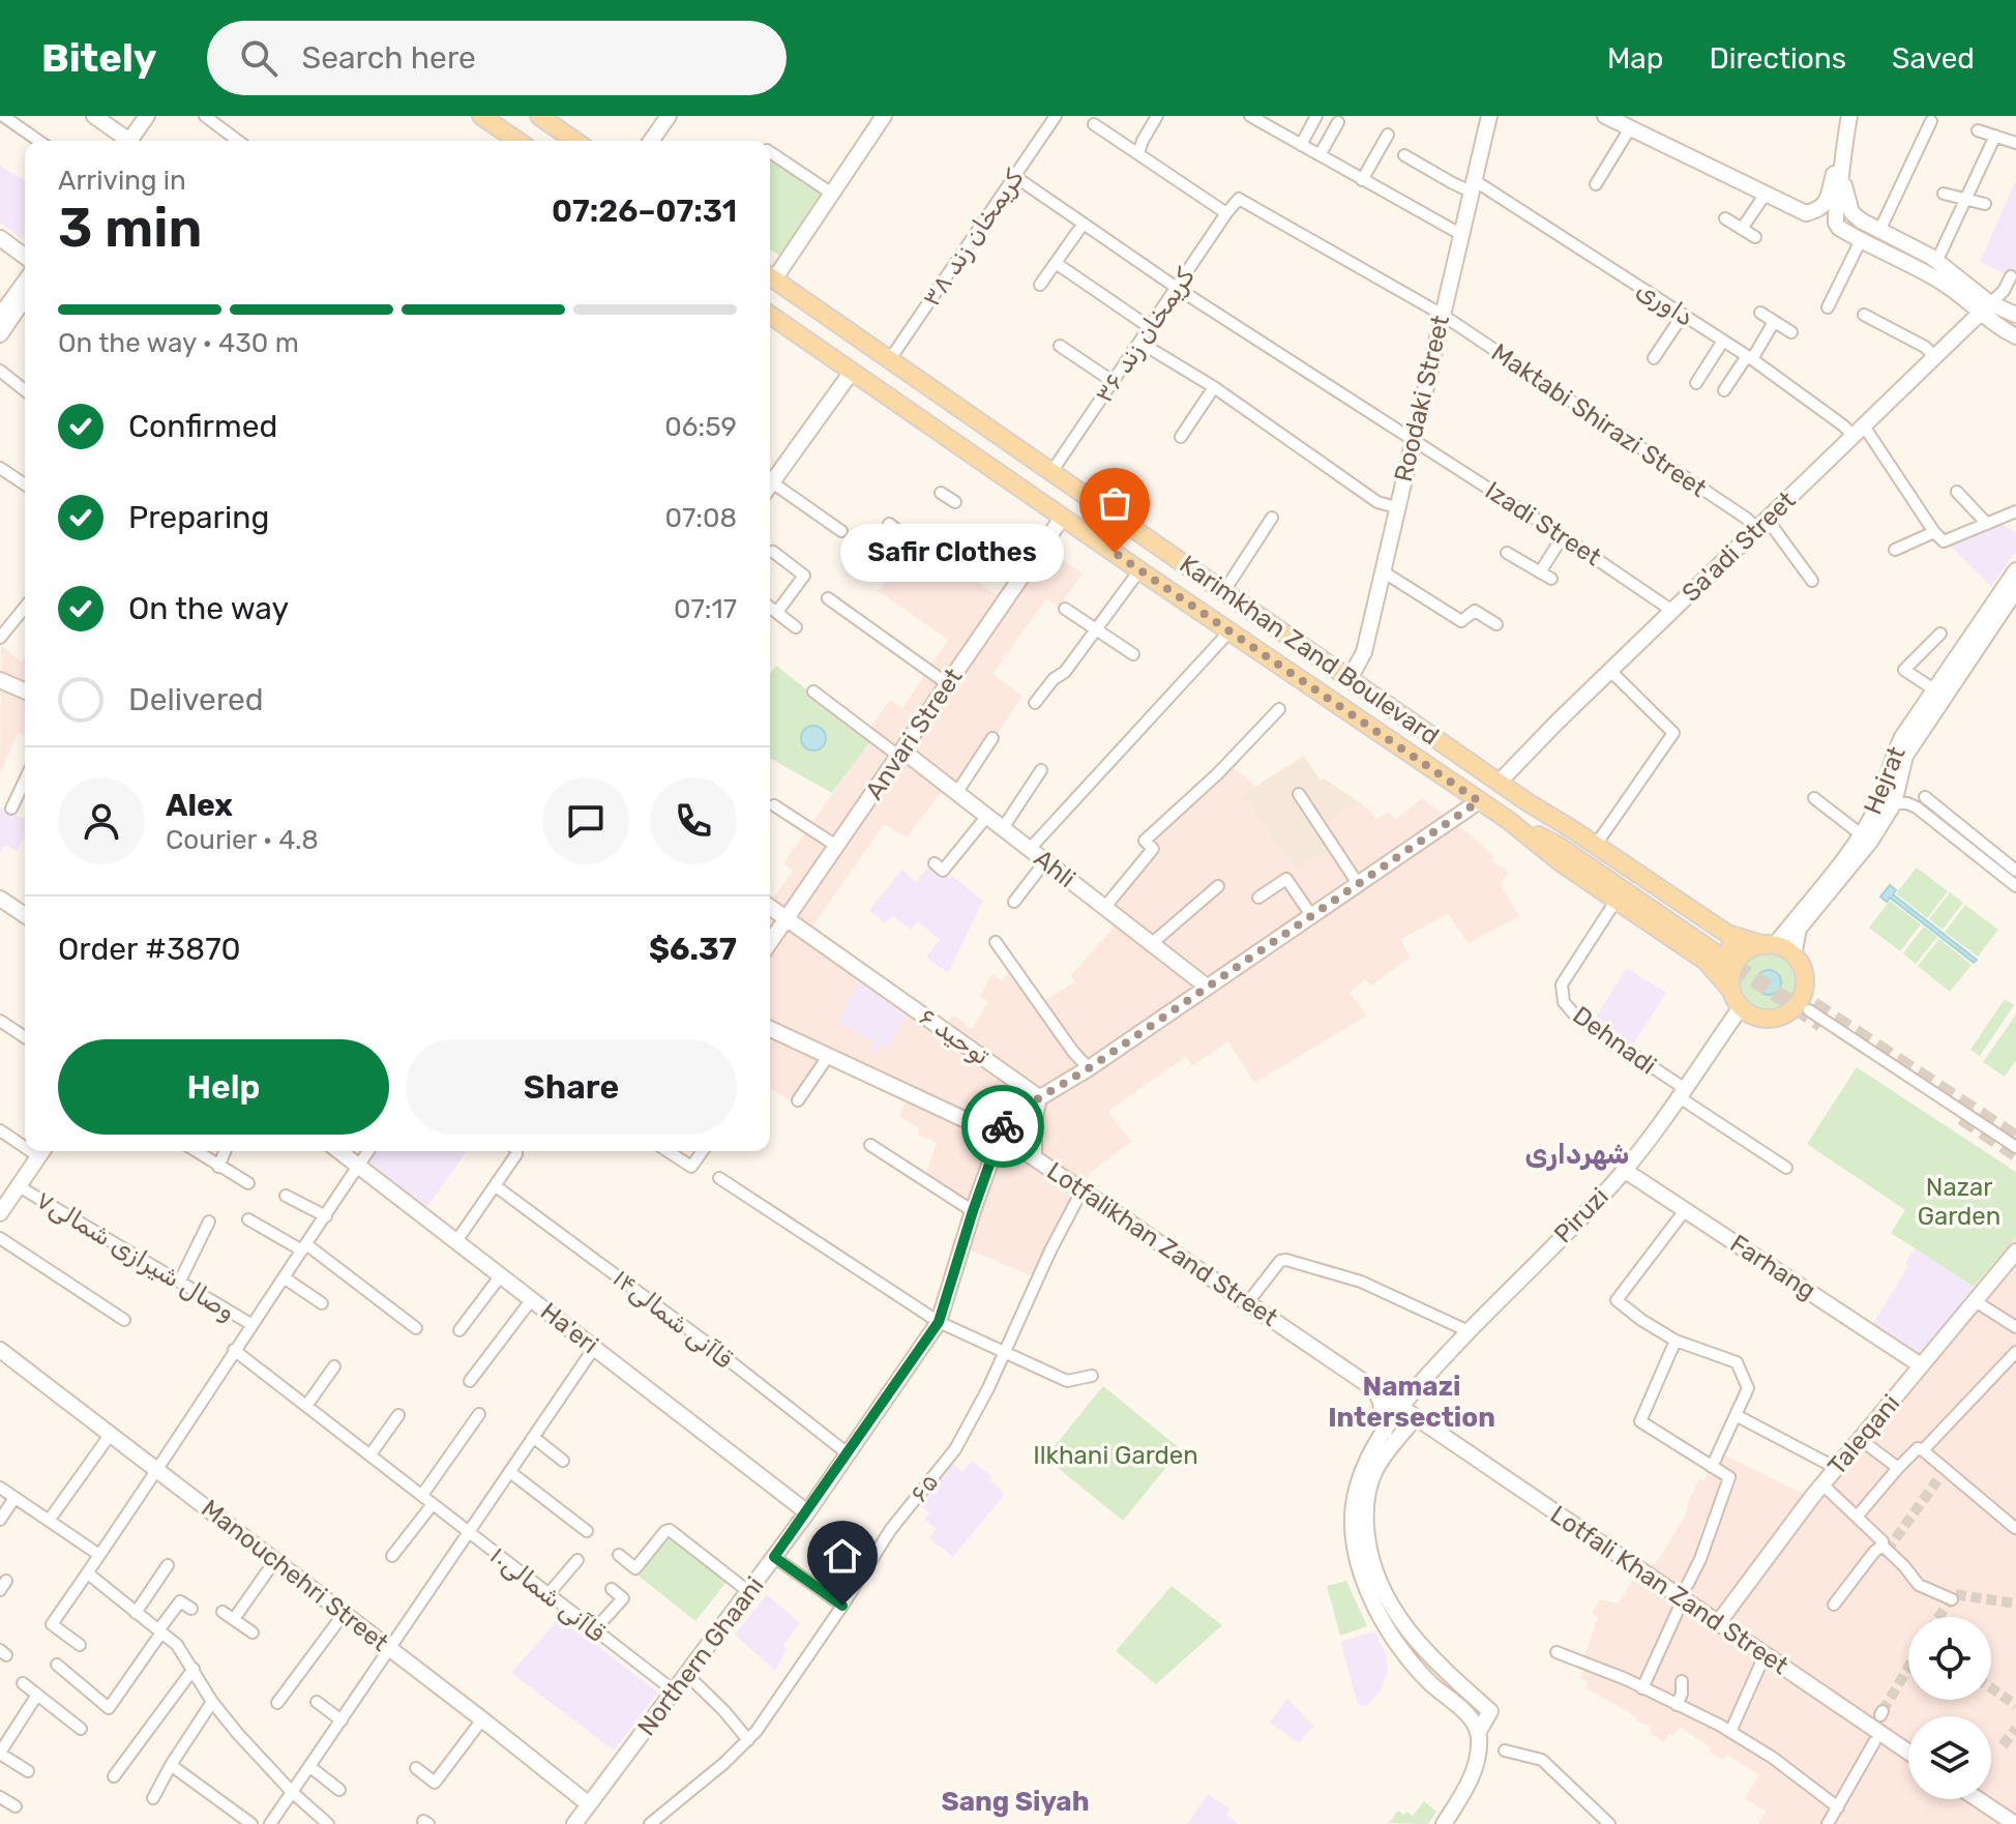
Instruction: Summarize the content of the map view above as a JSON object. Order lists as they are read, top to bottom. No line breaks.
{"streets":{"main road":["Karimkhan Zand Boulevard"],"street":["کریمخان زند ۳۸","داوری","کریمخان زند ۳۶","Roodaki Street","Maktabi Shirazi Street","Izadi Street","Sa'adi Street","Anvari Street","Hejrat","Ahli","۶ توحید","Dehnadi","Piruzi","Lotfalikhan Zand Street","وصال شیرازی شمالی۷","Farhang","قاآنی شمالی۱۴","Ha'eri","Taleqani","۶۵","Manouchehri Street","Lotfali Khan Zand Street","قاآنی شمالی۱۰","Northern Ghaani"]},"crossings":[["کریمخان زند ۳۸","Izadi Street"],["کریمخان زند ۳۸","Karimkhan Zand Boulevard"],["داوری","Roodaki Street"],["داوری","Sa'adi Street"],["کریمخان زند ۳۶","Maktabi Shirazi Street"],["کریمخان زند ۳۶","Izadi Street"],["کریمخان زند ۳۶","Karimkhan Zand Boulevard"],["Roodaki Street","Maktabi Shirazi Street"],["Roodaki Street","Izadi Street"],["Roodaki Street","Karimkhan Zand Boulevard"],["Maktabi Shirazi Street","Sa'adi Street"],["Izadi Street","Sa'adi Street"],["Sa'adi Street","Karimkhan Zand Boulevard"],["Karimkhan Zand Boulevard","Anvari Street"],["Karimkhan Zand Boulevard","Hejrat"],["Karimkhan Zand Boulevard","Dehnadi"],["Karimkhan Zand Boulevard","Piruzi"],["Anvari Street","Ahli"],["Anvari Street","۶ توحید"],["Hejrat","Piruzi"],["Dehnadi","Piruzi"],["Piruzi","Lotfalikhan Zand Street"],["Piruzi","Farhang"],["Piruzi","Lotfali Khan Zand Street"],["Lotfalikhan Zand Street","۶۵"],["Lotfalikhan Zand Street","Lotfali Khan Zand Street"],["Lotfalikhan Zand Street","Northern Ghaani"],["Farhang","Taleqani"],["قاآنی شمالی۱۴","Northern Ghaani"],["Ha'eri","Northern Ghaani"],["Taleqani","Lotfali Khan Zand Street"],["Manouchehri Street","Northern Ghaani"],["قاآنی شمالی۱۰","Northern Ghaani"]],"districts":["شهرداری","Namazi Intersection","Sang Siyah"],"parks":["Nazar Garden","Ilkhani Garden"],"places":["Safir Clothes"],"page":{"header":"Bitely","search":"Search here","nav":["Map","Directions","Saved"],"heading":["3 min","Arriving in","07:26–07:31"],"panel":["Alex","Courier · 4.8","Order #3870","$6.37"],"bar":"On the way · 430 m","list":[["Confirmed","06:59"],["Preparing","07:08"],["On the way","07:17"],"Delivered"],"bubble":"Safir Clothes","buttons":["Help","Share"]}}
